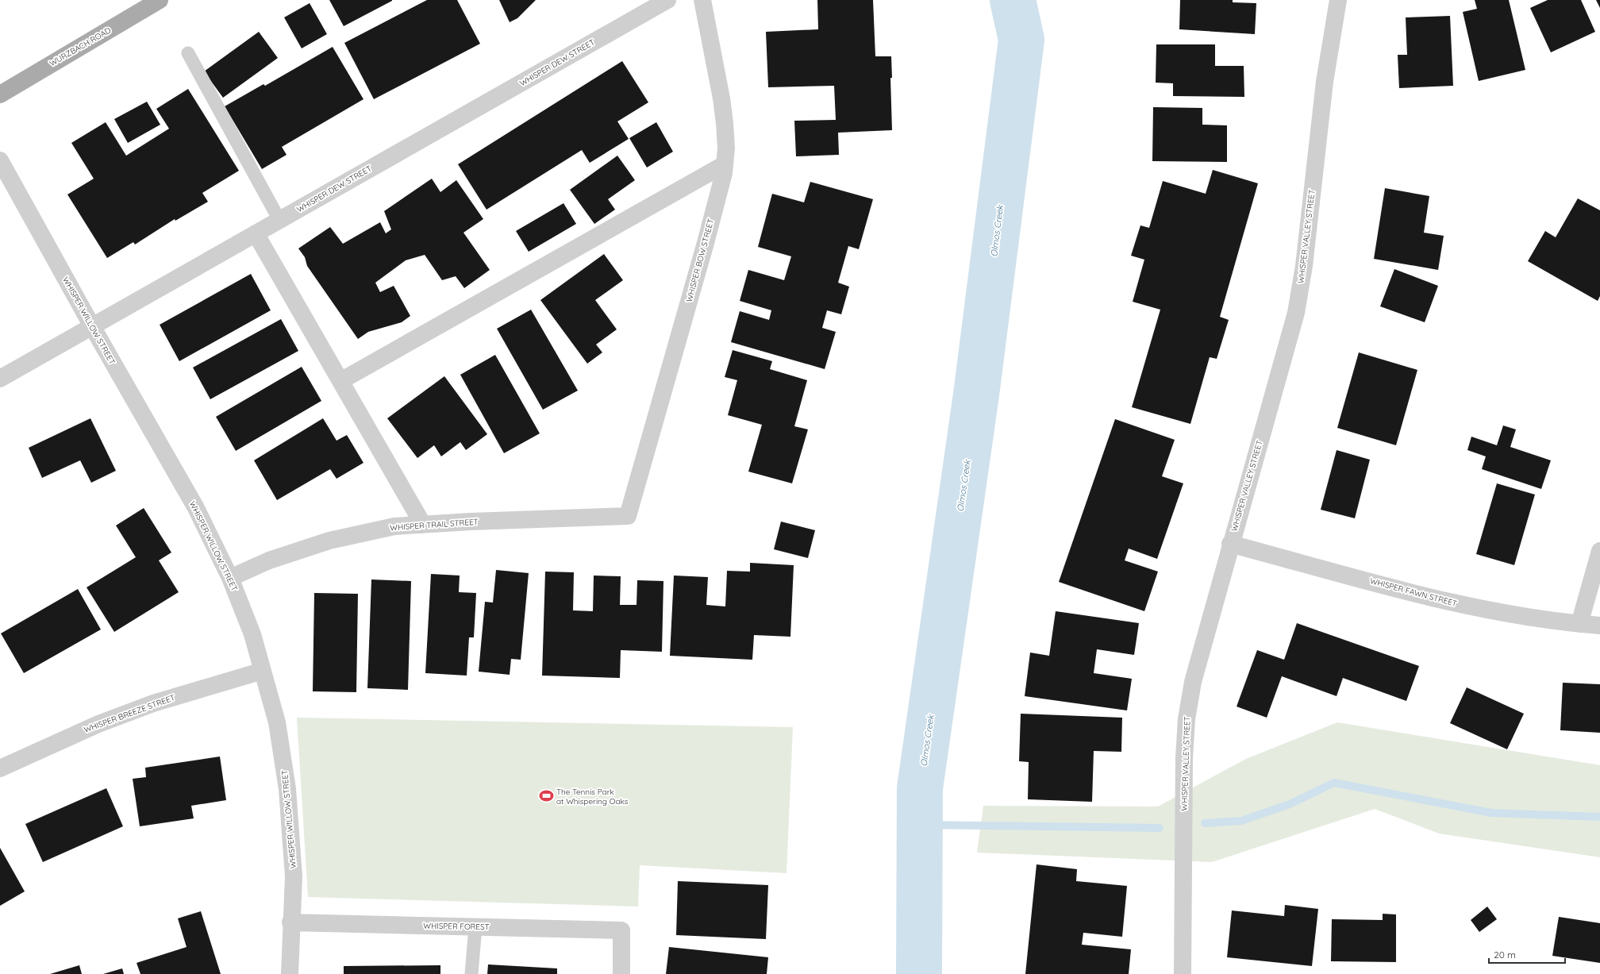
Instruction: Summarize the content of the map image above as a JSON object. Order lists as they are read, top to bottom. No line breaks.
{"streets":{"main road":["WURZBACH ROAD"],"street":["WHISPER DEW STREET","WHISPER VALLEY STREET","WHISPER BOW STREET","WHISPER WILLOW STREET","WHISPER TRAIL STREET","WHISPER FAWN STREET","WHISPER BREEZE STREET","WHISPER FOREST"]},"crossings":[["WHISPER DEW STREET","WHISPER WILLOW STREET"],["WHISPER VALLEY STREET","WHISPER FAWN STREET"],["WHISPER BOW STREET","WHISPER TRAIL STREET"],["WHISPER WILLOW STREET","WHISPER TRAIL STREET"],["WHISPER WILLOW STREET","WHISPER BREEZE STREET"],["WHISPER WILLOW STREET","WHISPER FOREST"]],"water":["Olmos Creek"],"places":{"sports":["The Tennis Park at Whispering Oaks"]},"scale_bar":"20 m"}
